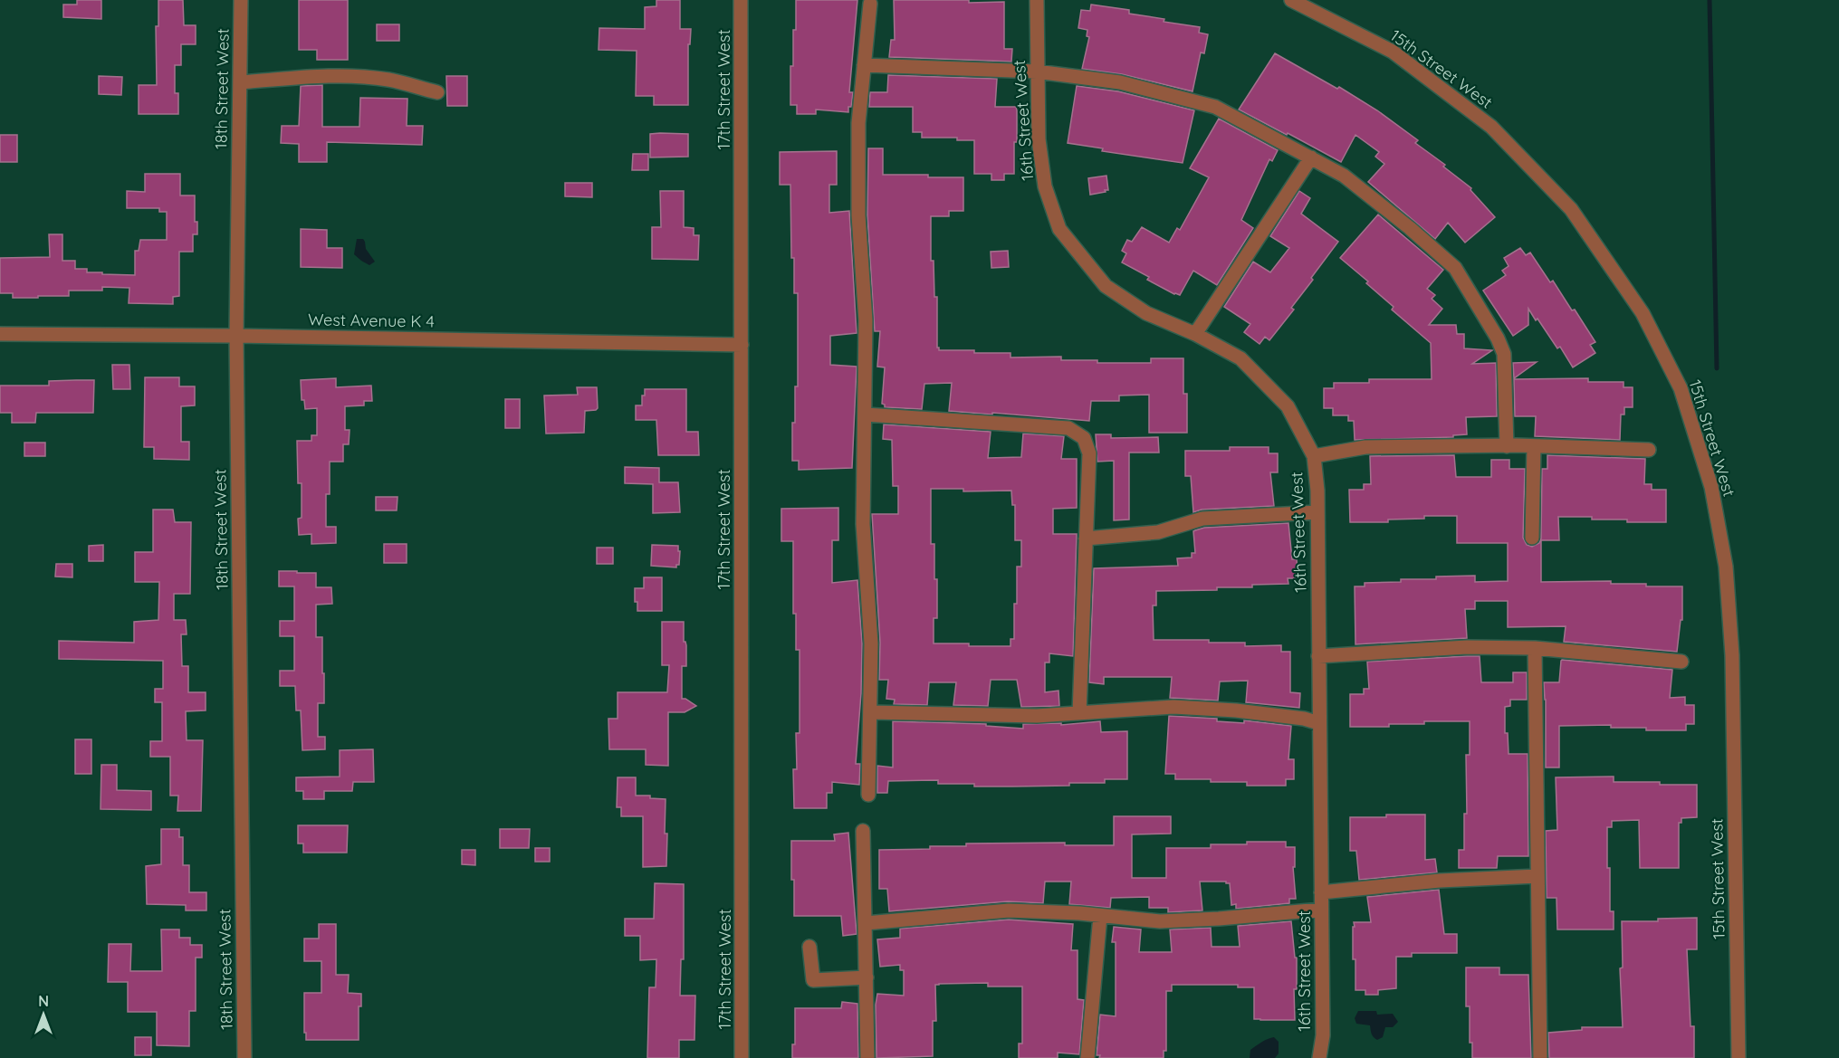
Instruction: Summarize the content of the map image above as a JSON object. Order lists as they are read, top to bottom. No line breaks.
{"streets":{"street":["15th Street West","18th Street West","17th Street West","16th Street West","West Avenue K 4"]},"crossings":[["18th Street West","West Avenue K 4"],["17th Street West","West Avenue K 4"]],"north":"top"}
